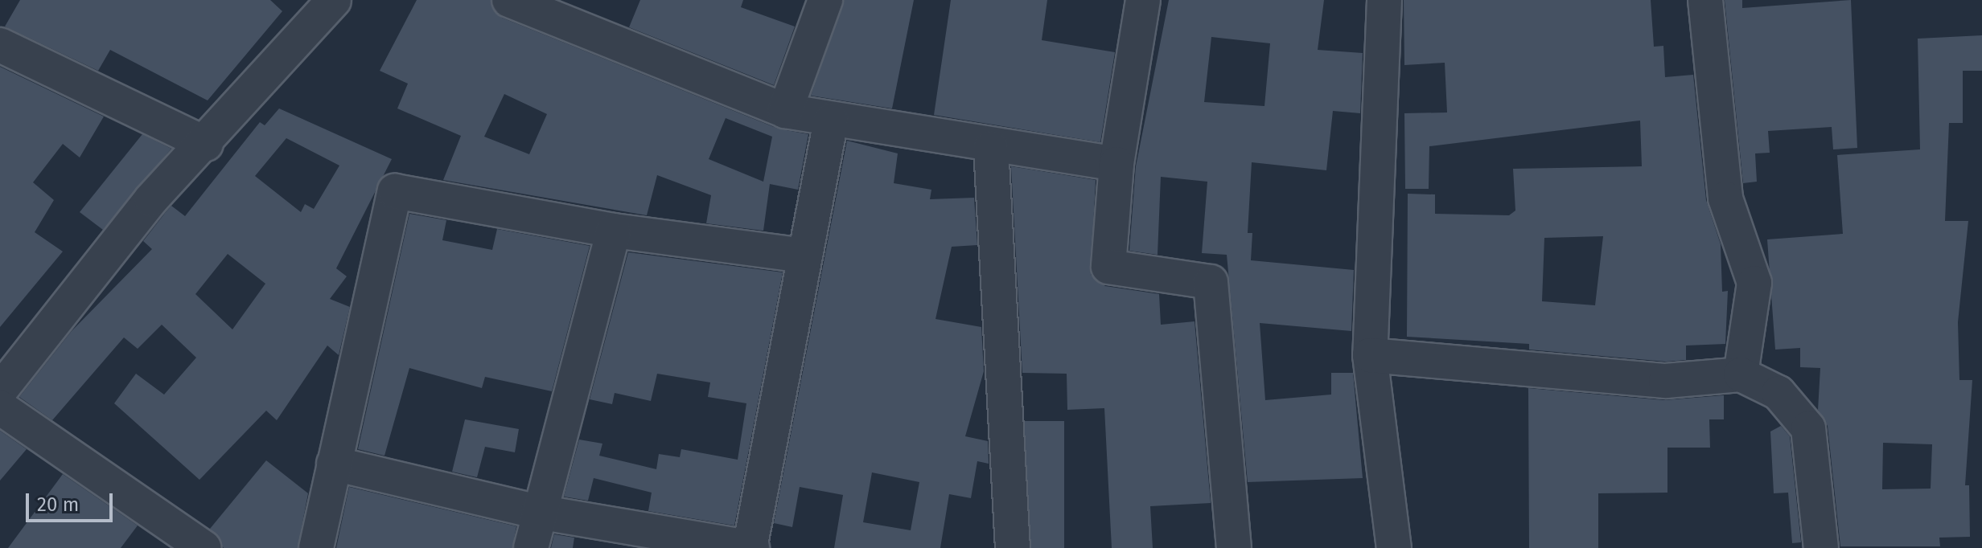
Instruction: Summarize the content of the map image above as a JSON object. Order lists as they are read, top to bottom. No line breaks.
{"scale_bar":"20 m"}
